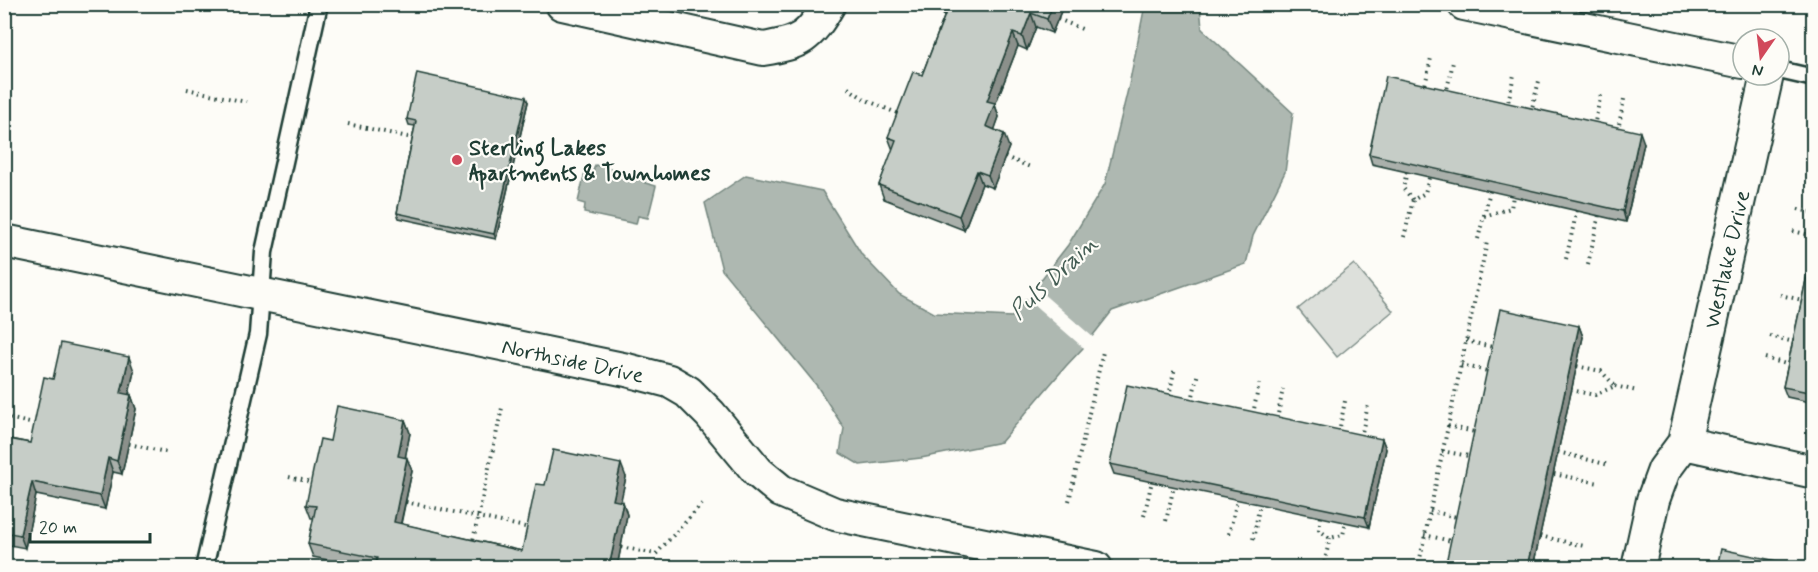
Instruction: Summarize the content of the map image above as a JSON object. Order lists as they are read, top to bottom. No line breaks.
{"streets":{"street":["Westlake Drive","Northside Drive"]},"water":["Puls Drain"],"places":["Sterling Lakes Apartments & Townhomes"],"scale_bar":"20 m","north":"bottom"}
